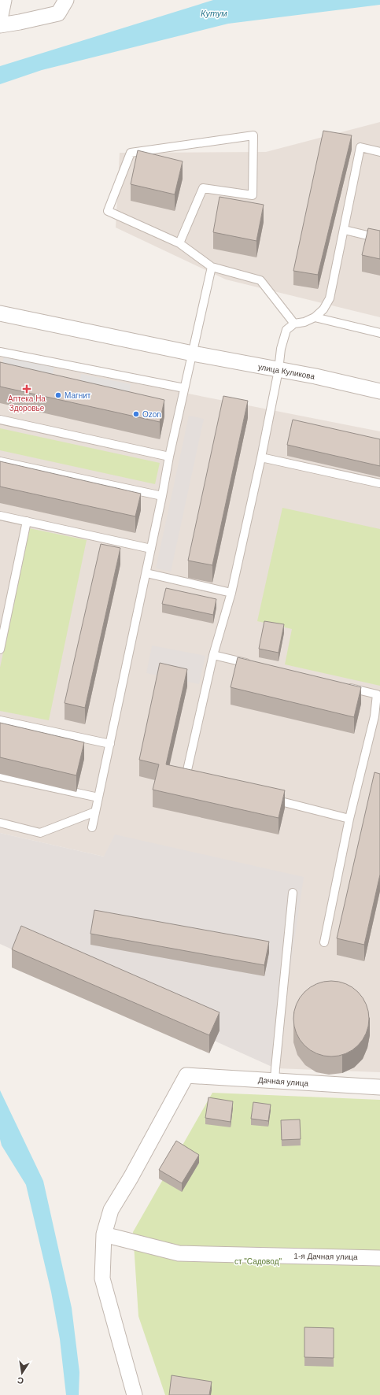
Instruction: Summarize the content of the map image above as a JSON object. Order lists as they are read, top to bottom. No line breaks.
{"streets":{"street":["улица Куликова","Дачная улица","1-я Дачная улица"]},"crossings":[["Дачная улица","1-я Дачная улица"]],"water":["Кутум"],"parks":["ст \"Садовод\""],"places":{"health":["Аптека На Здоровье"],"other":["Магнит","Ozon"]},"north":"bottom"}
